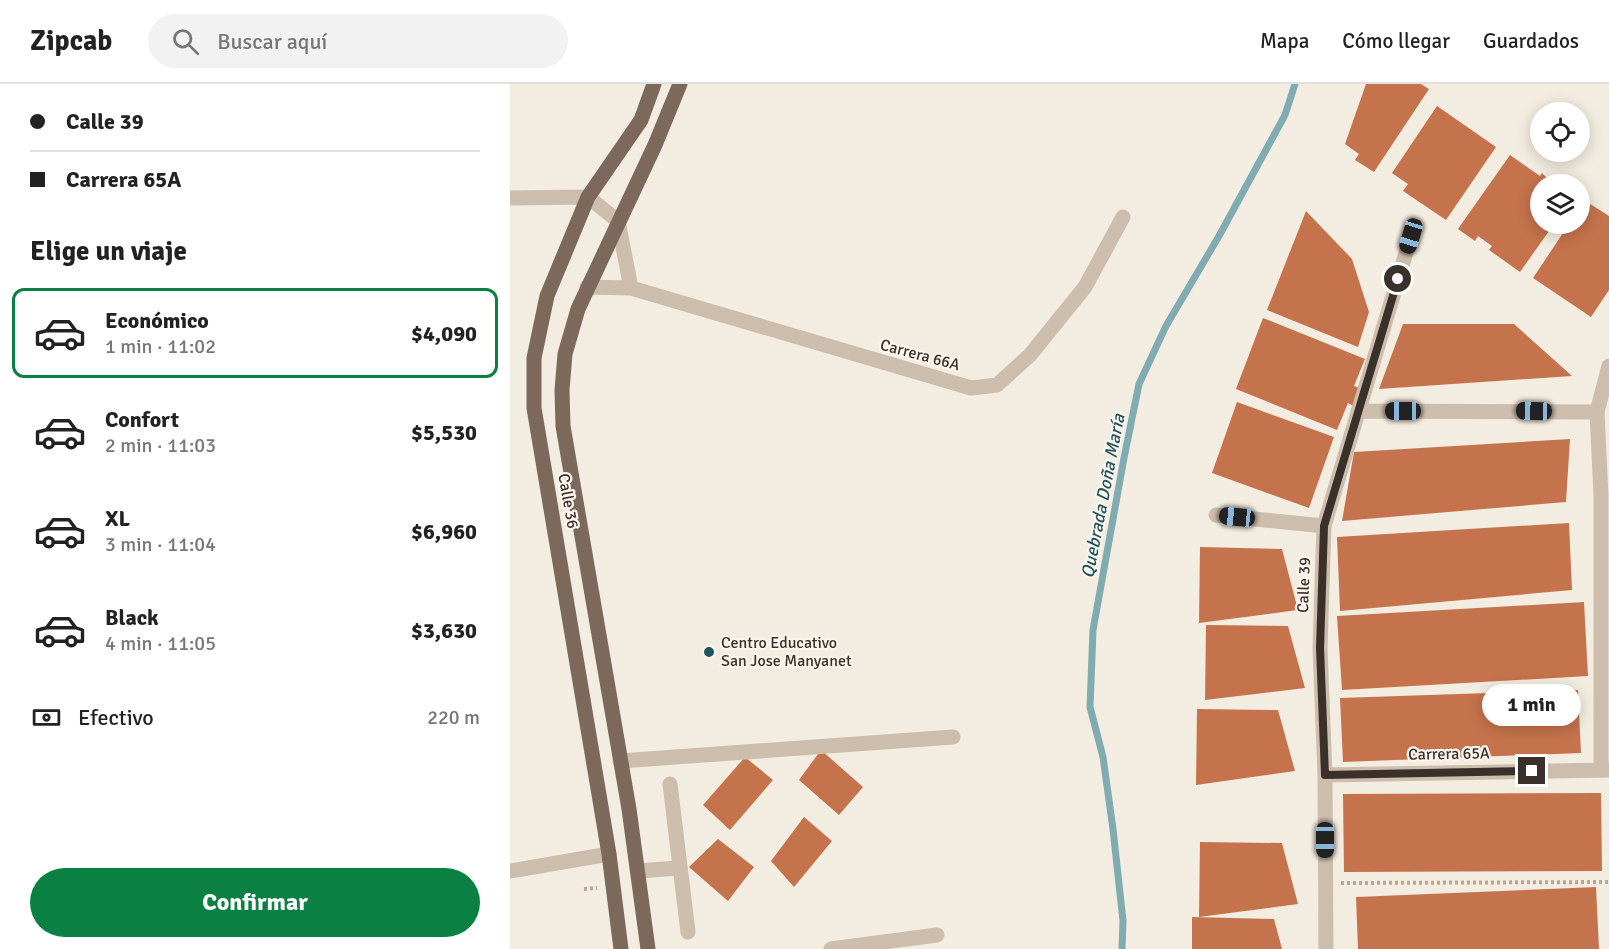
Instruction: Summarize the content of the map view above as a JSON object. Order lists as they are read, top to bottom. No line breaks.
{"streets":{"main road":["Calle 36"],"street":["Carrera 66A","Calle 39","Carrera 65A"]},"crossings":[["Carrera 66A","Calle 36"],["Calle 39","Carrera 65A"]],"water":["Quebrada Doña María"],"places":["Centro Educativo San Jose Manyanet"],"page":{"header":"Zipcab","search":"Buscar aquí","nav":["Mapa","Cómo llegar","Guardados"],"banner":["Calle 39","Carrera 65A"],"heading":"Elige un viaje","list":[{"name":"Económico","note":"1 min · 11:02","value":"$4,090"},{"name":"Confort","note":"2 min · 11:03","value":"$5,530"},{"name":"XL","note":"3 min · 11:04","value":"$6,960"},{"name":"Black","note":"4 min · 11:05","value":"$3,630"}],"pay":["Efectivo","220 m"],"bubble":"1 min","buttons":"Confirmar"}}
